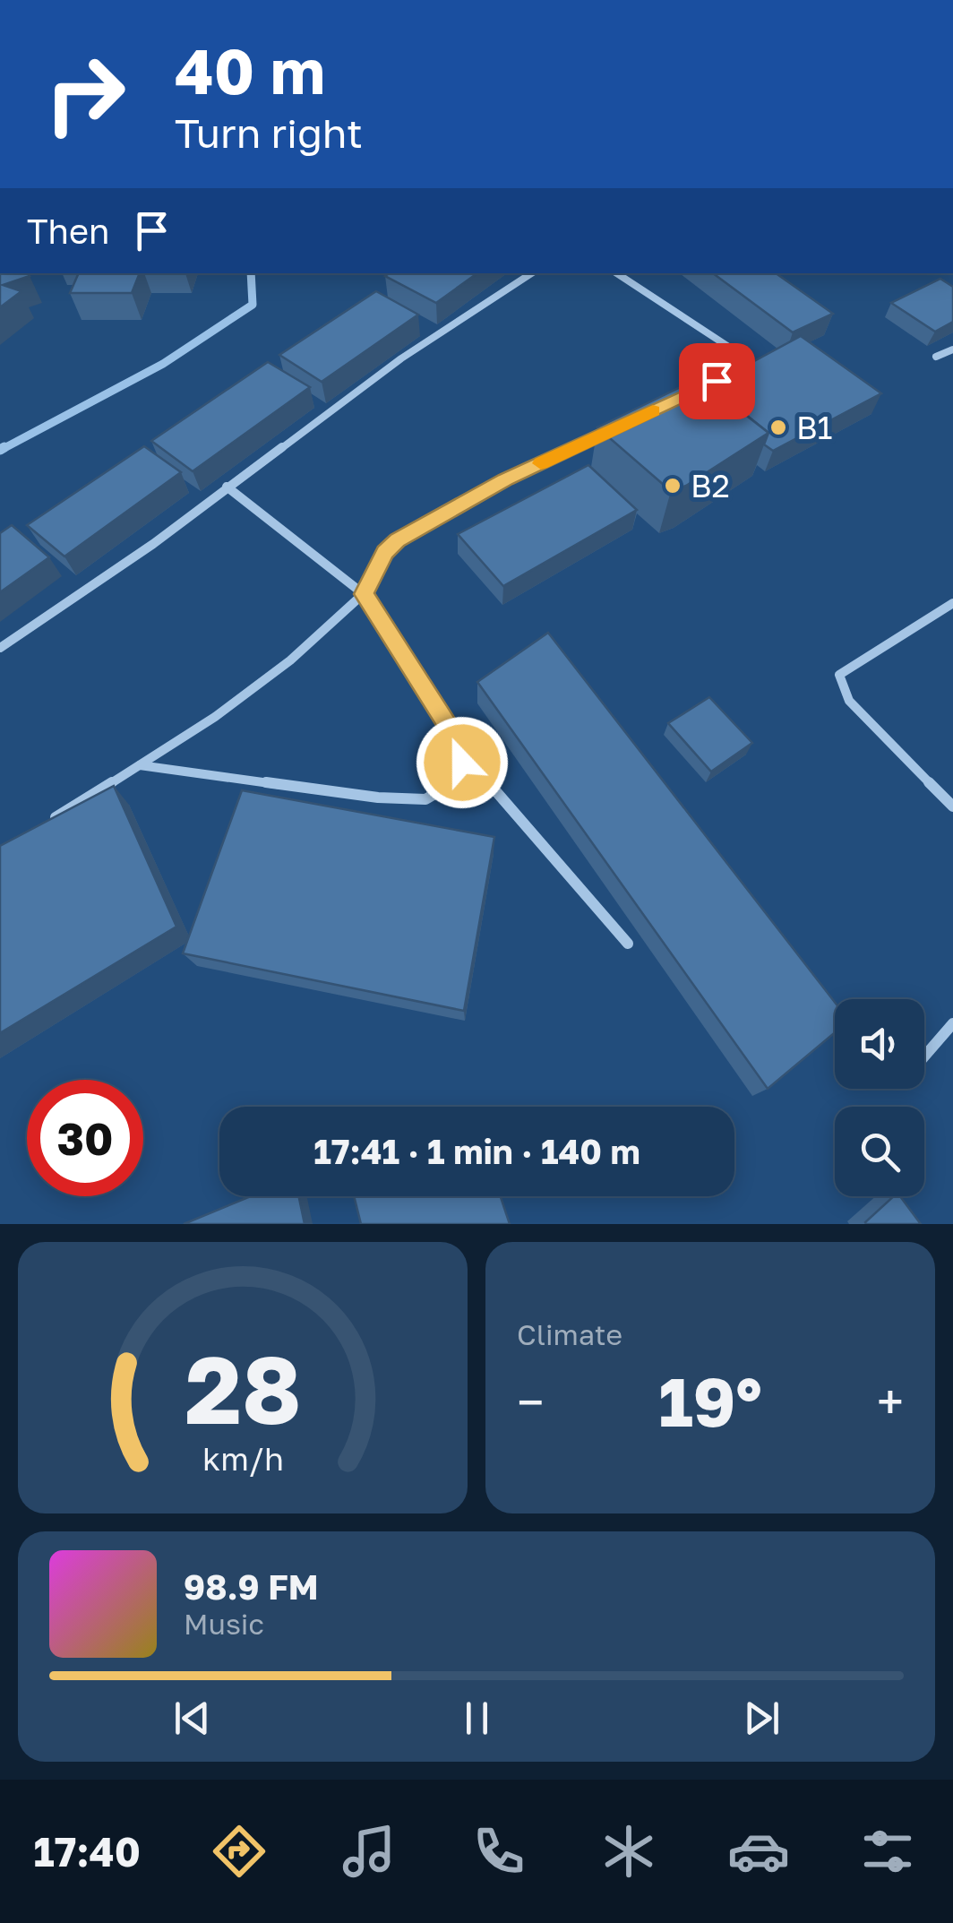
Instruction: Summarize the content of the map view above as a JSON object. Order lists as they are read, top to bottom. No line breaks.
{"places":["B1","B2"],"page":{"turn":["40 m","Turn right"],"then":"Then","limit":"30","trip":"17:41 · 1 min · 140 m","tile":"Climate","heat":["−","19°","+"],"song":["98.9 FM","Music"],"tabs":"17:40","gauge":["28","km/h"]}}
